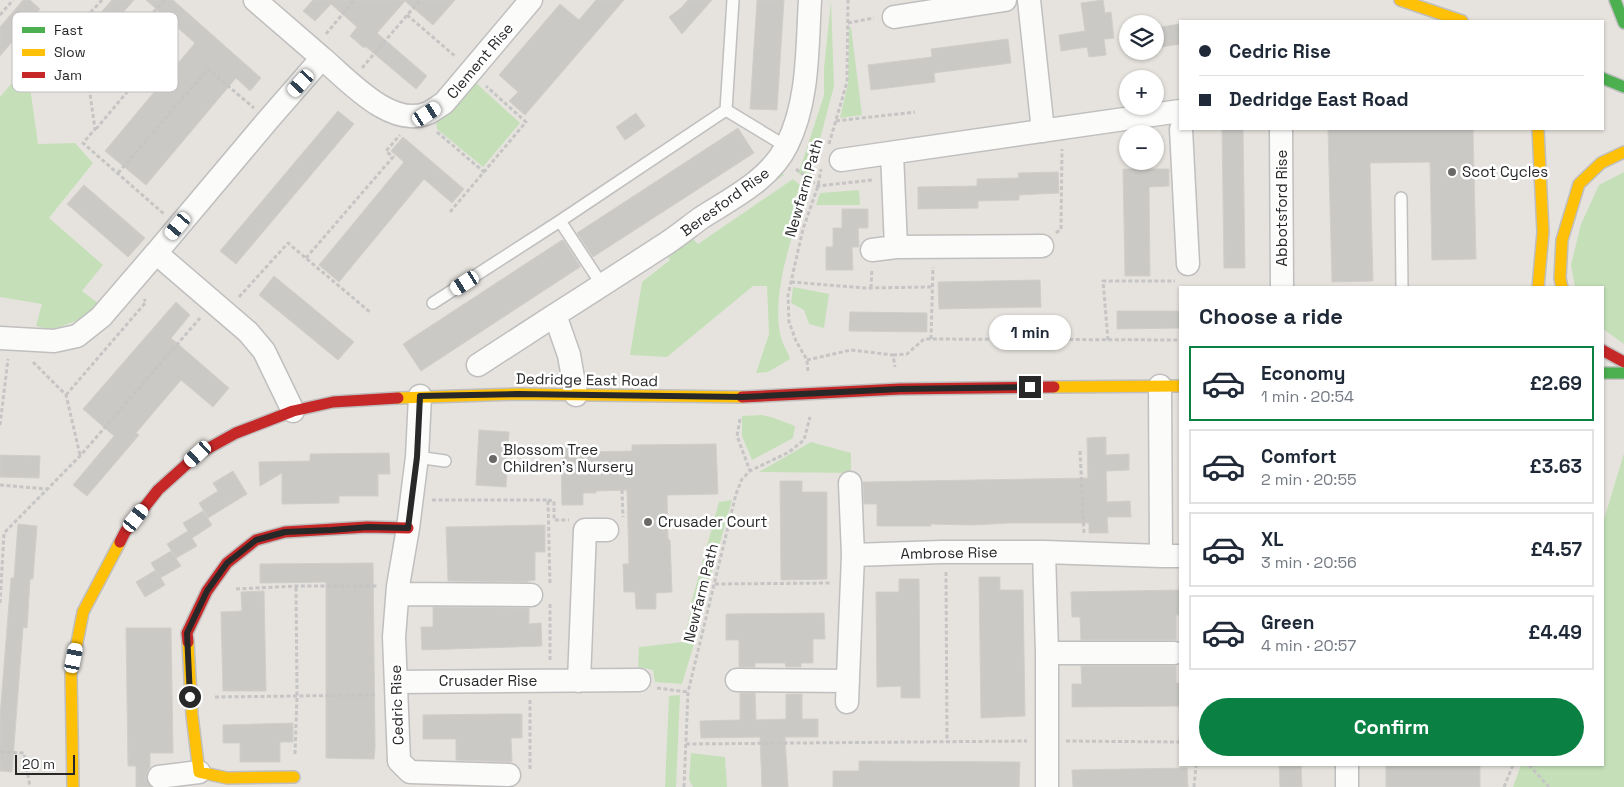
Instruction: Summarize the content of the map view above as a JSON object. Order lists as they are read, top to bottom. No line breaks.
{"streets":{"street":["Clement Rise","Beresford Rise","Abbotsford Rise","Dedridge East Road","Ambrose Rise","Crusader Rise","Cedric Rise"],"path":["Newfarm Path"]},"crossings":[["Dedridge East Road","Ambrose Rise"],["Dedridge East Road","Cedric Rise"],["Crusader Rise","Cedric Rise"]],"places":["Scot Cycles","Blossom Tree Children's Nursery","Crusader Court"],"legend":["Fast","Slow","Jam"],"scale_bar":"20 m","page":{"map_buttons":["+","−"],"banner":["Cedric Rise","Dedridge East Road"],"heading":"Choose a ride","bubble":"1 min","list":[{"name":"Economy","note":"1 min · 20:54","value":"£2.69"},{"name":"Comfort","note":"2 min · 20:55","value":"£3.63"},{"name":"XL","note":"3 min · 20:56","value":"£4.57"},{"name":"Green","note":"4 min · 20:57","value":"£4.49"}],"buttons":"Confirm","scale":"20 m"}}
